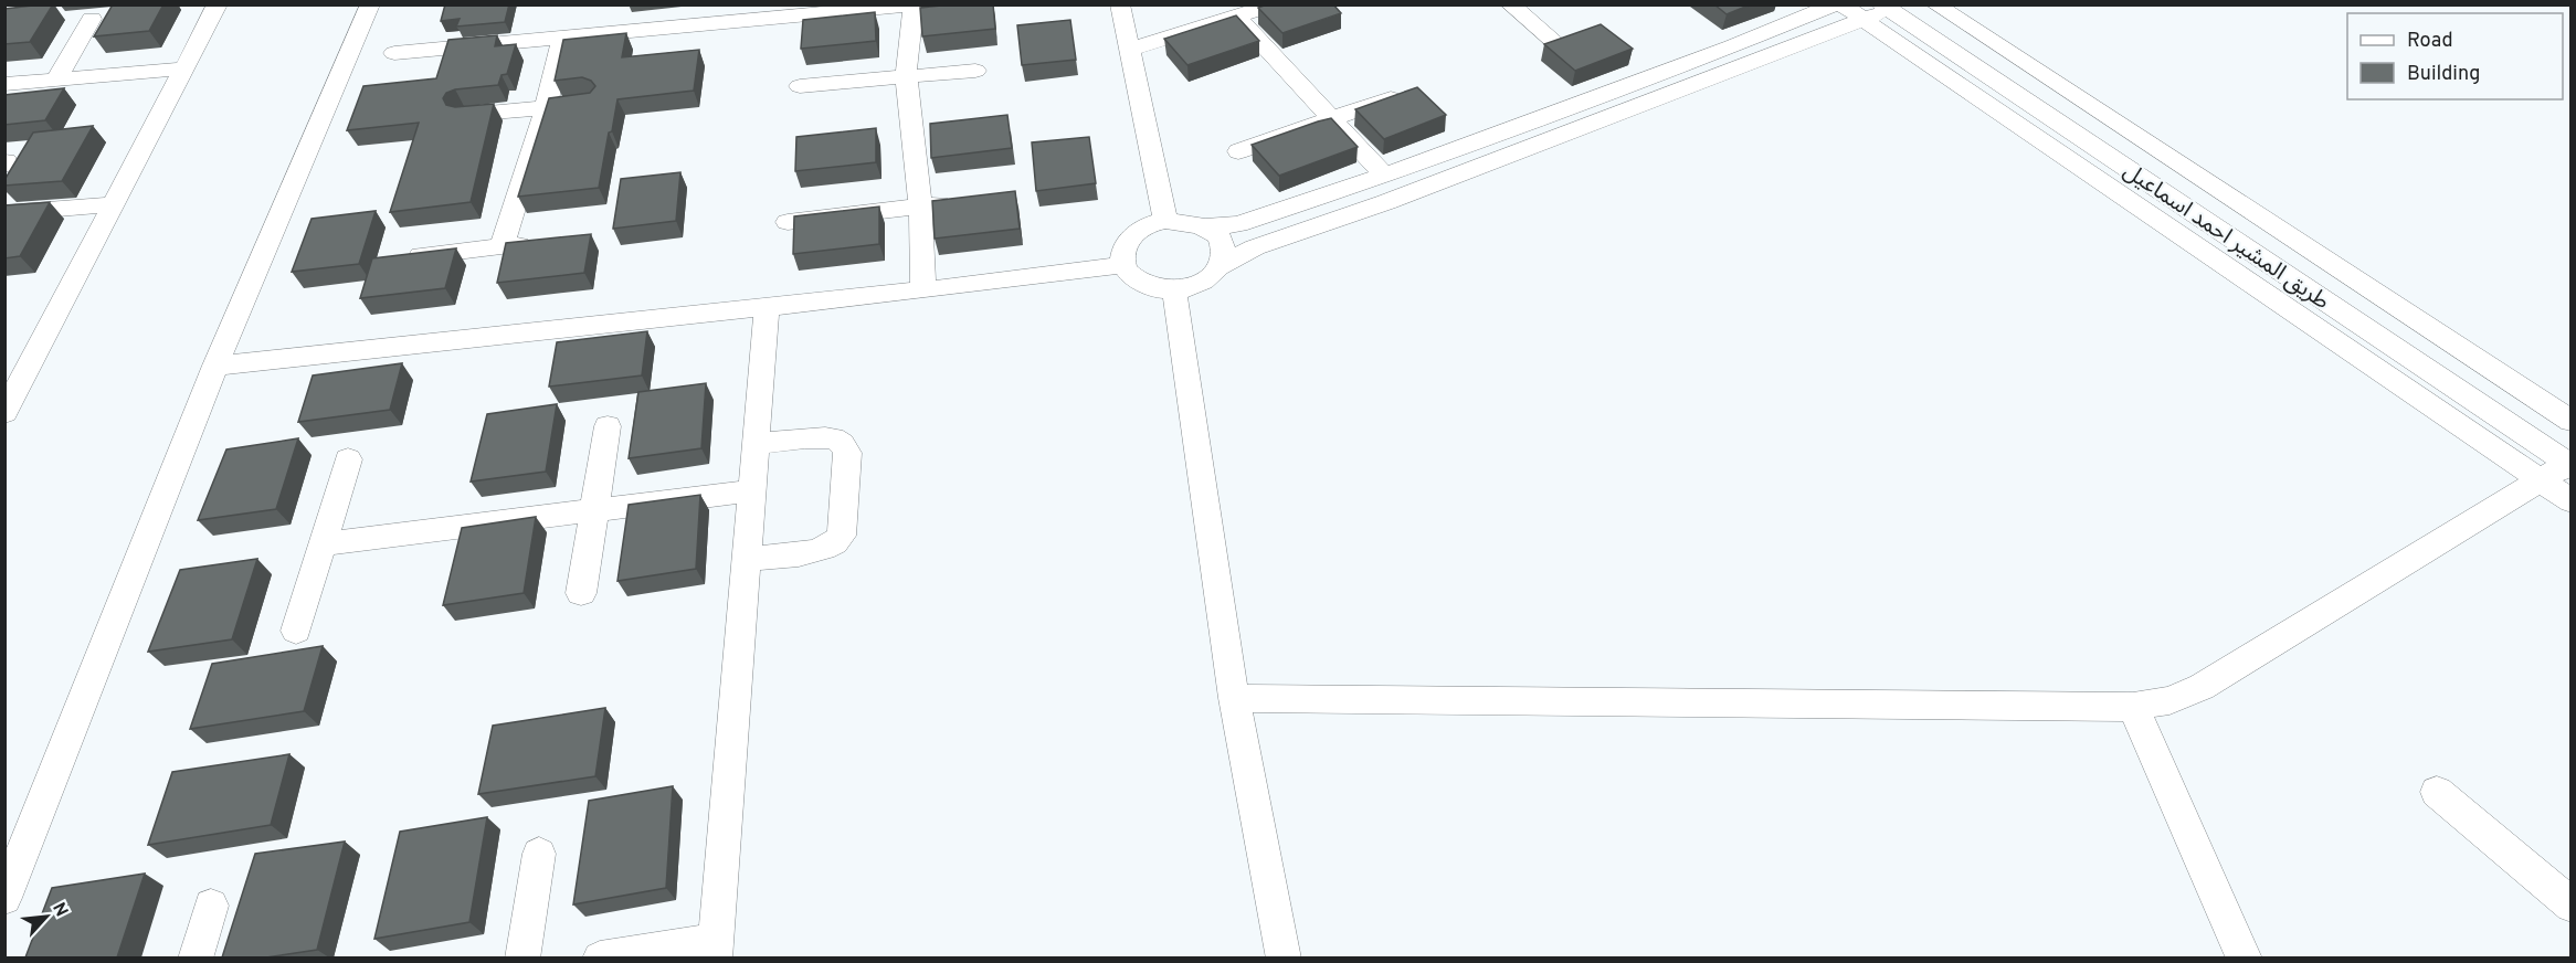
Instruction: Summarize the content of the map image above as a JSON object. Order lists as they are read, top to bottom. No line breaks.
{"streets":{"street":["طريق المشير احمد اسماعيل"]},"legend":["Road","Building"],"north":"top right"}
